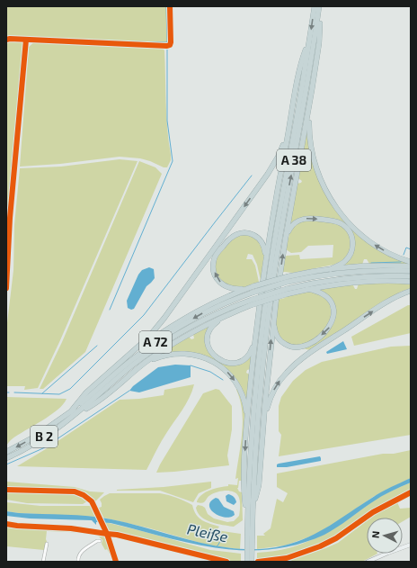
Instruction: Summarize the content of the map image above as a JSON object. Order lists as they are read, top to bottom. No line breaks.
{"streets":{"highway":["A 38","A 72","B 2"]},"crossings":[["A 72","B 2"]],"water":["Pleiße"],"north":"left"}
